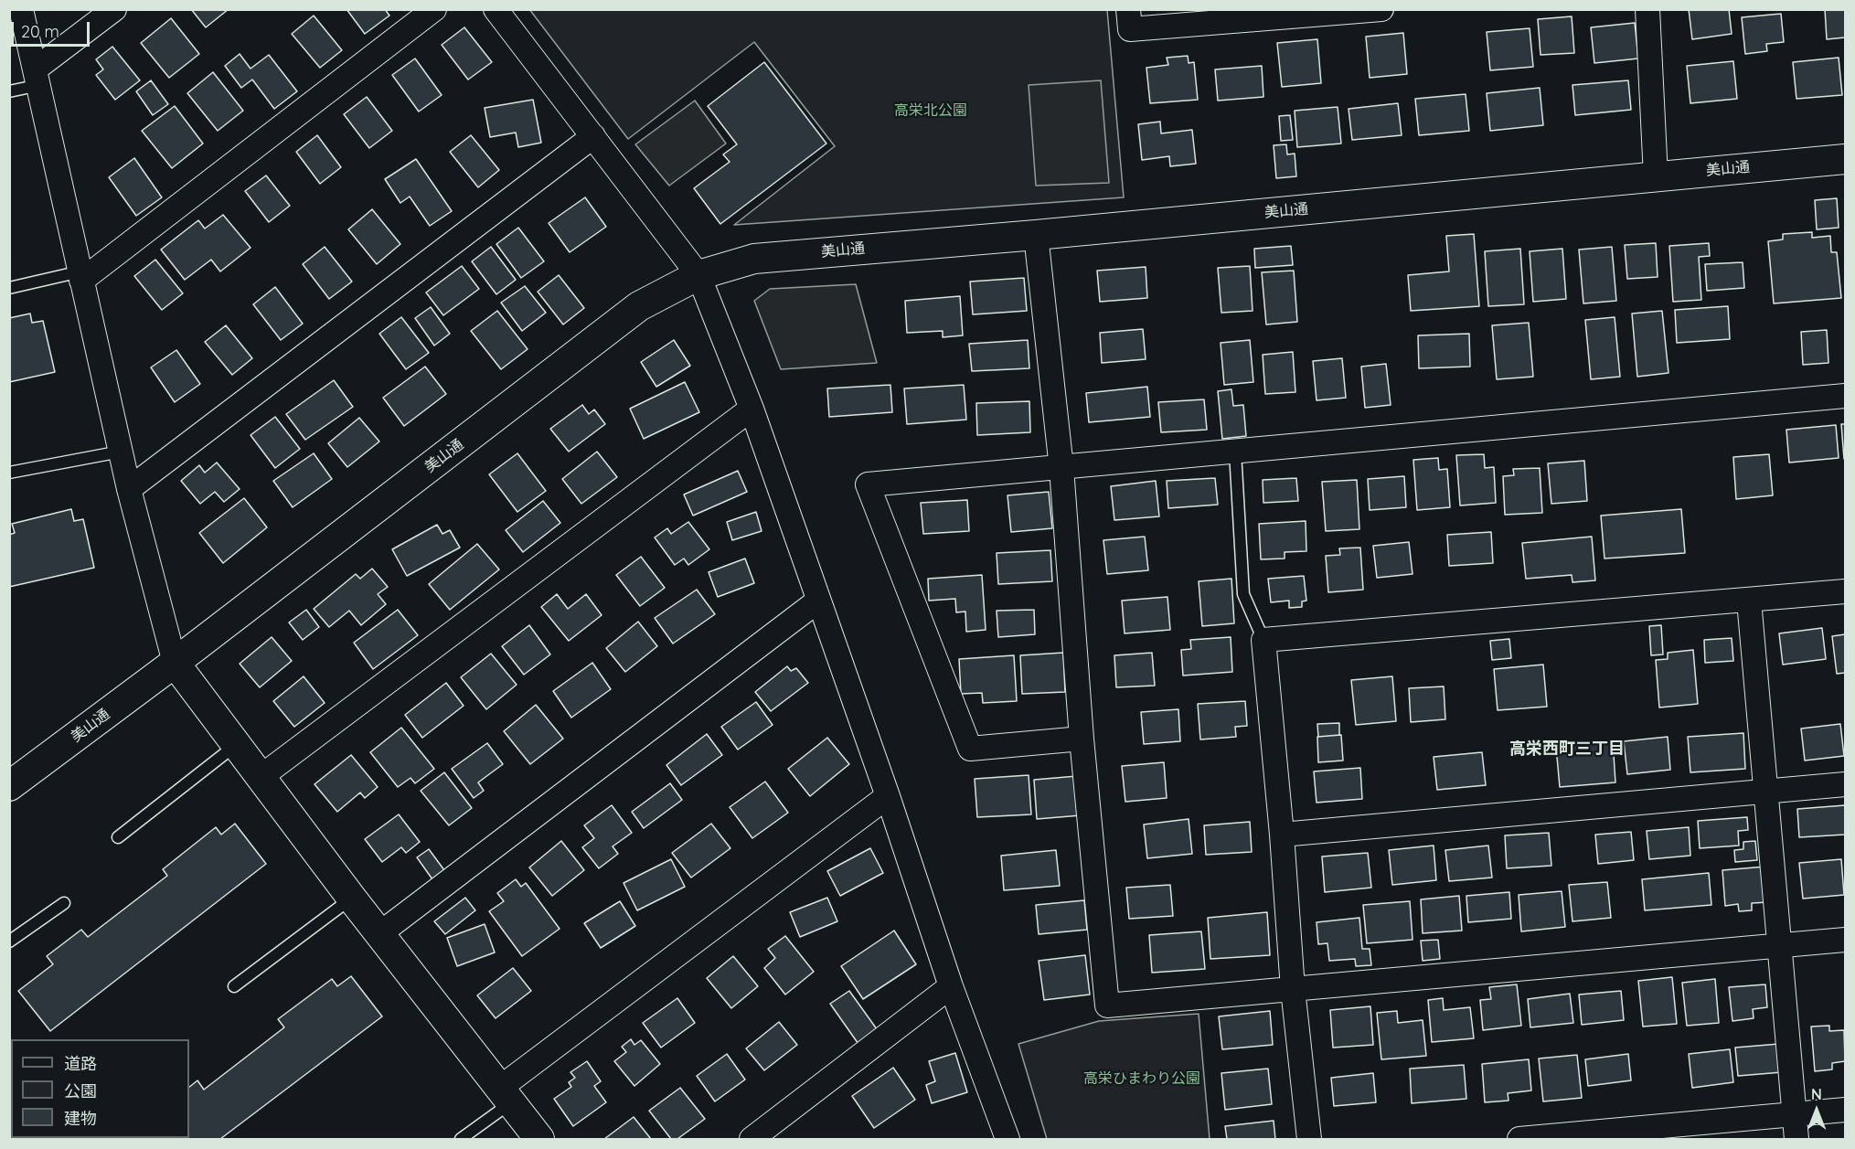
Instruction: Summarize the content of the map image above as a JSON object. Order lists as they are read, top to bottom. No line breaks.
{"streets":{"street":["美山通"]},"districts":["高栄西町三丁目"],"parks":["高栄北公園","高栄ひまわり公園"],"legend":["道路","公園","建物"],"scale_bar":"20 m","north":"top"}
